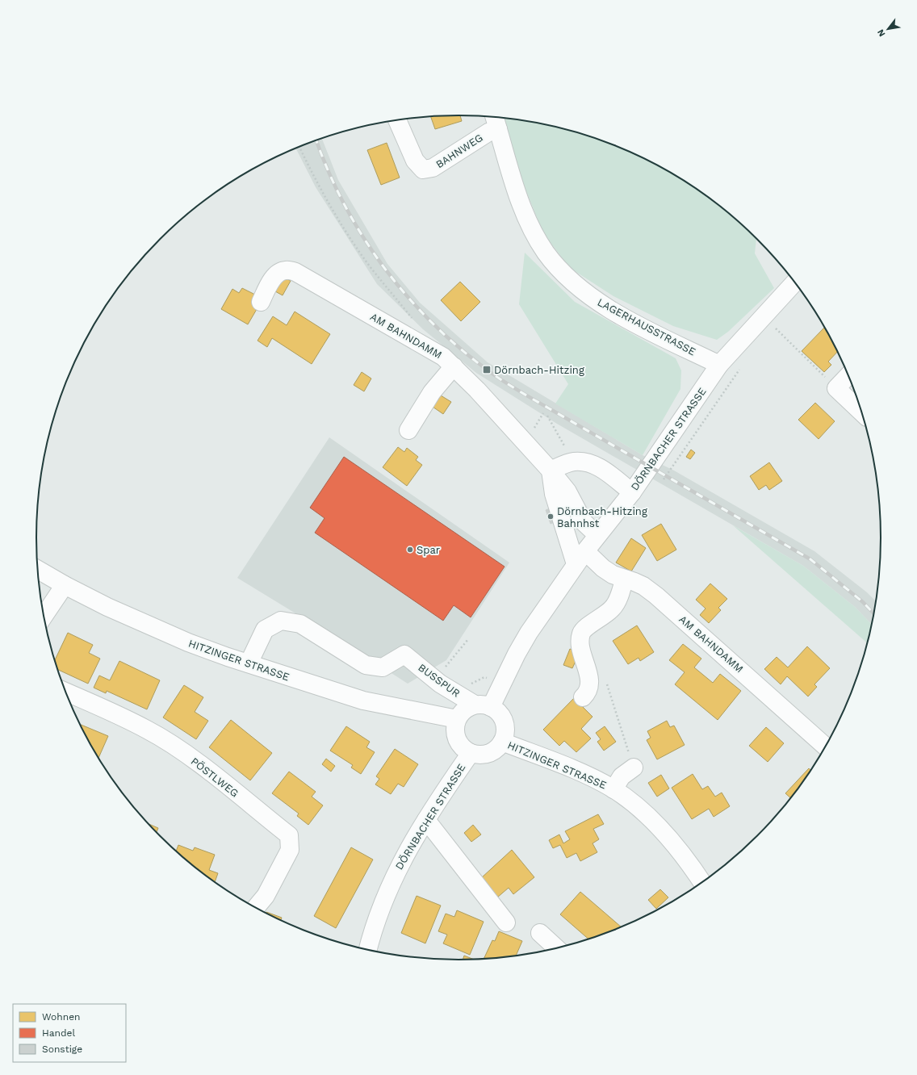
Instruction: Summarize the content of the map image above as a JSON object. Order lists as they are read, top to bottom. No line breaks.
{"streets":{"street":["BAHNWEG","LAGERHAUSSTRASSE","AM BAHNDAMM","DÖRNBACHER STRASSE","HITZINGER STRASSE","BUSSPUR","PÖSTLWEG"]},"crossings":[["BAHNWEG","LAGERHAUSSTRASSE"],["LAGERHAUSSTRASSE","DÖRNBACHER STRASSE"],["AM BAHNDAMM","DÖRNBACHER STRASSE"],["DÖRNBACHER STRASSE","HITZINGER STRASSE"],["DÖRNBACHER STRASSE","BUSSPUR"],["HITZINGER STRASSE","BUSSPUR"]],"places":{"transit":["Dörnbach-Hitzing"],"other":["Dörnbach-Hitzing Bahnhst","Spar"]},"legend":["Wohnen","Handel","Sonstige"],"north":"bottom left"}
